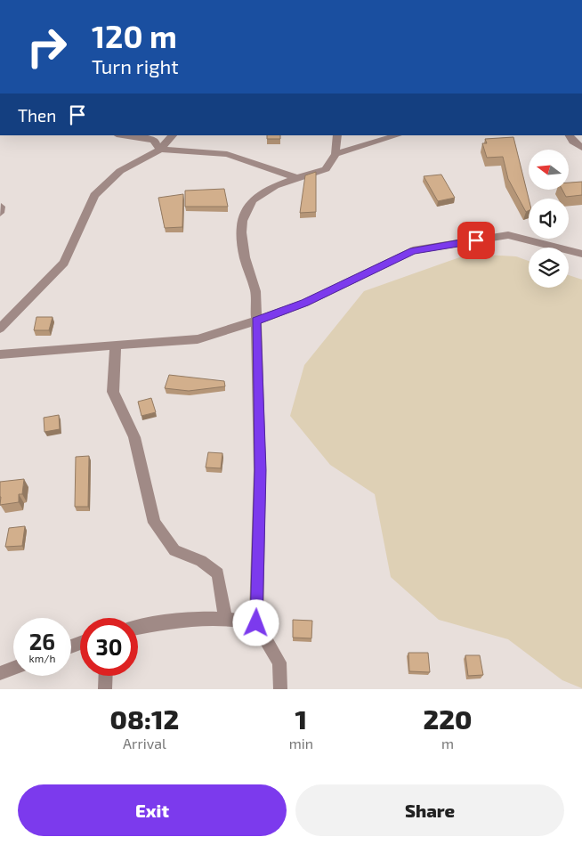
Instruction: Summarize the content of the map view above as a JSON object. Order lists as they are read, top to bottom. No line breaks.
{"north":"left","page":{"turn":["120 m","Turn right"],"then":"Then","speed":"26 km/h","limit":"30","eta":["08:12","Arrival","1","min","220","m"],"buttons":["Exit","Share"]}}
